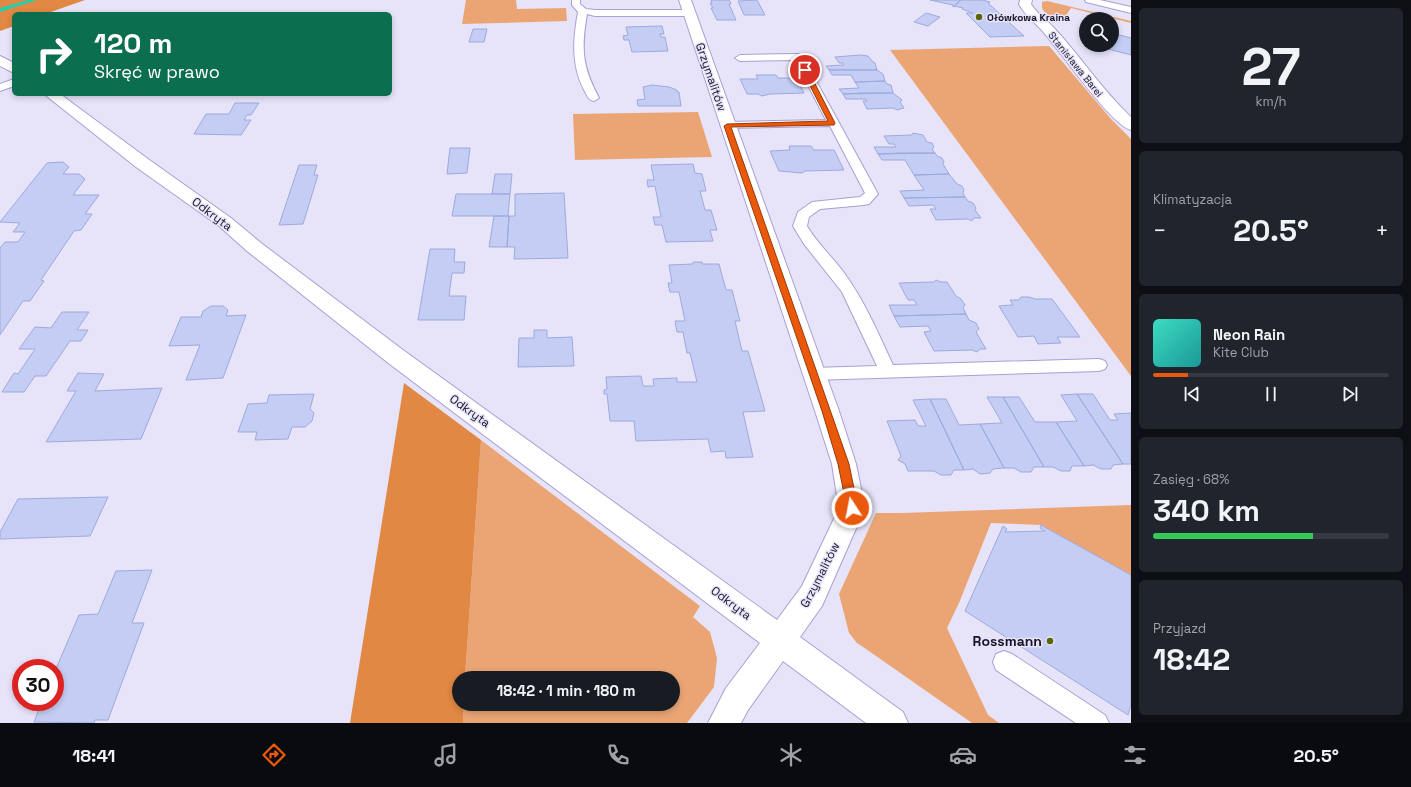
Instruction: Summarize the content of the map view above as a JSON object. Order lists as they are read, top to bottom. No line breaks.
{"streets":{"street":["Stanisława Barei","Grzymalitów","Odkryta"]},"crossings":[["Grzymalitów","Odkryta"]],"places":["Ołówkowa Kraina","Rossmann"],"page":{"tile":[["27","km/h"],"Klimatyzacja",["Zasięg · 68%","340 km"],["Przyjazd","18:42"]],"turn":["120 m","Skręć w prawo"],"heat":["−","20.5°","+"],"song":["Neon Rain","Kite Club"],"limit":"30","trip":"18:42 · 1 min · 180 m","tabs":["18:41","20.5°"]}}
